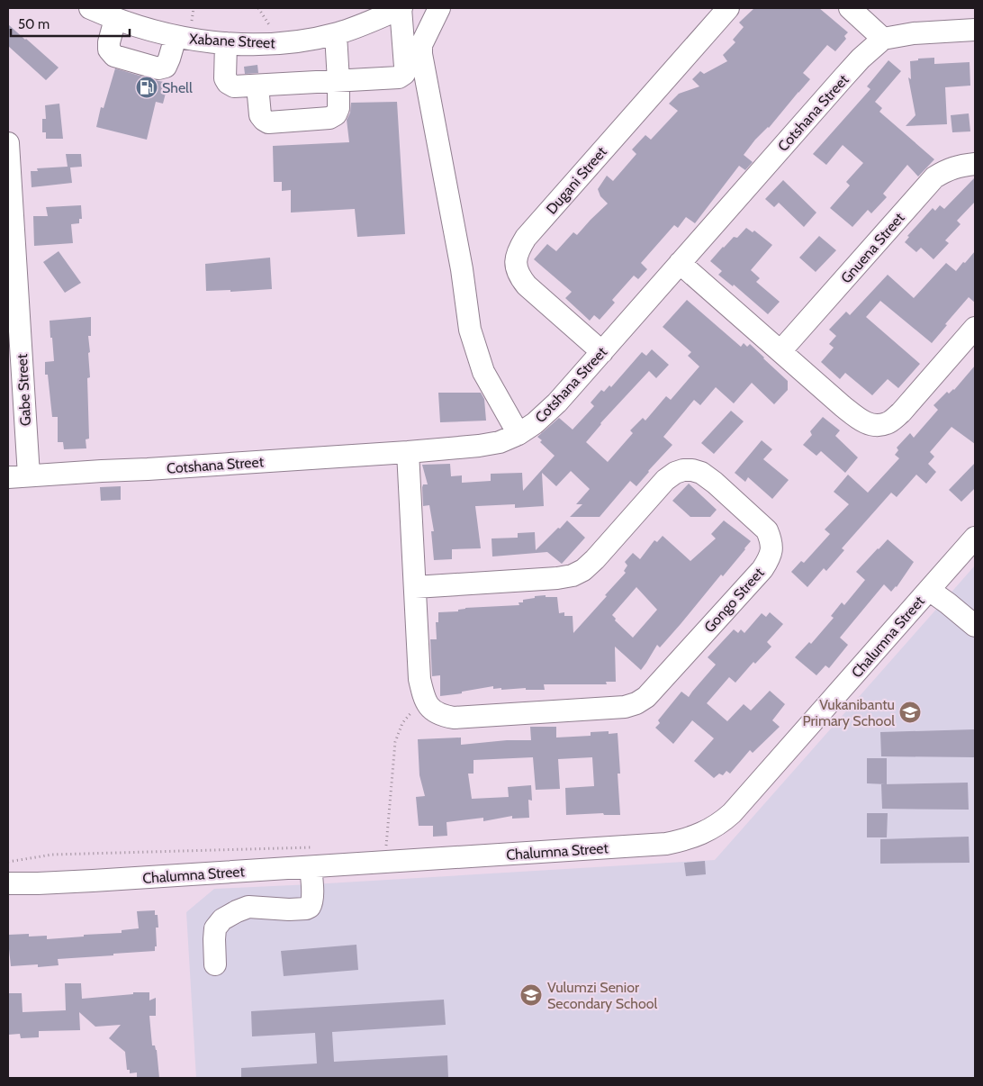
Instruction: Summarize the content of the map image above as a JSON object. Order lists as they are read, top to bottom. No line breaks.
{"streets":{"street":["Xabane Street","Cotshana Street","Dugani Street","Gnuena Street","Gabe Street","Gongo Street","Chalumna Street"]},"crossings":[["Cotshana Street","Dugani Street"],["Cotshana Street","Gabe Street"],["Cotshana Street","Gongo Street"]],"places":{"fuel station":["Shell"],"school or university":["Vukanibantu Primary School","Vulumzi Senior Secondary School"]},"scale_bar":"50 m"}
